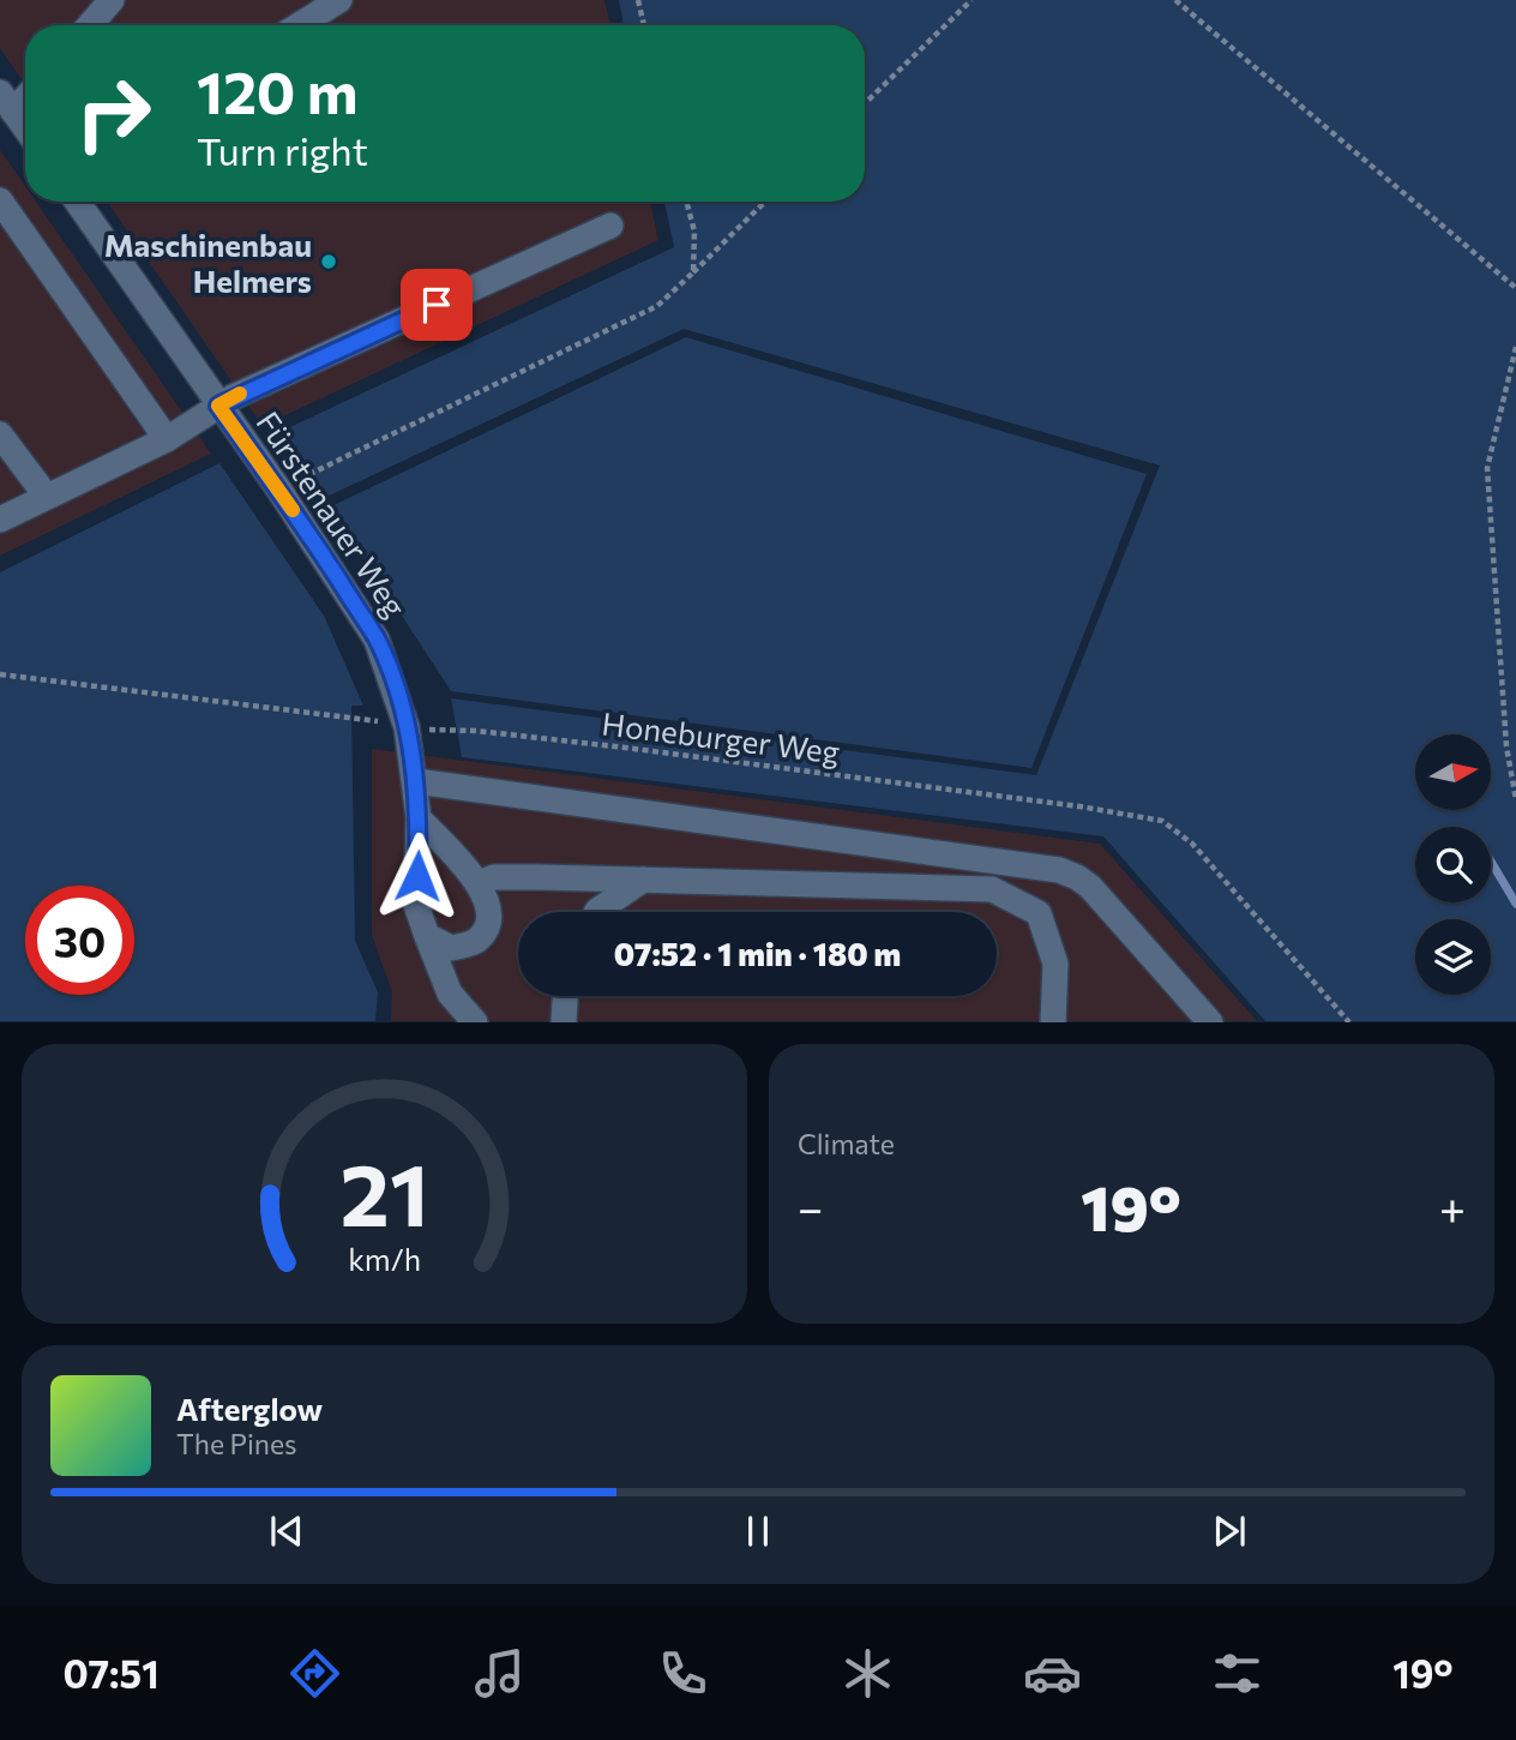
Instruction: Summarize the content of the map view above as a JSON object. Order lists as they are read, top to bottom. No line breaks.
{"streets":{"street":["Fürstenauer Weg"],"path":["Honeburger Weg"]},"crossings":[["Fürstenauer Weg","Honeburger Weg"]],"places":["Maschinenbau Helmers"],"north":"right","page":{"turn":["120 m","Turn right"],"limit":"30","trip":"07:52 · 1 min · 180 m","tile":"Climate","heat":["−","19°","+"],"song":["Afterglow","The Pines"],"tabs":["07:51","19°"],"gauge":["21","km/h"]}}
